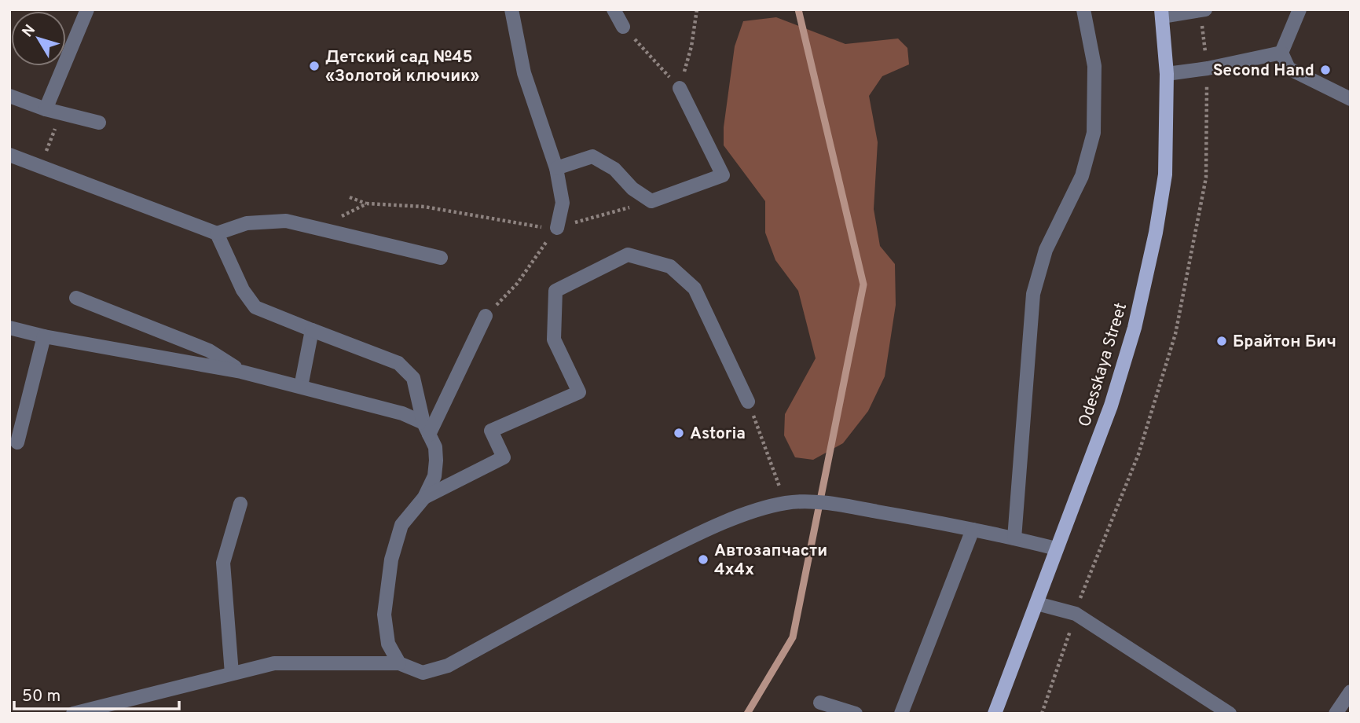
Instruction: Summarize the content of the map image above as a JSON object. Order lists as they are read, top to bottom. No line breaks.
{"streets":{"main road":["Odesskaya Street"]},"places":["Детский сад №45 «Золотой ключик»","Second Hand","Брайтон Бич","Astoria","Автозапчасти 4х4х"],"scale_bar":"50 m","north":"top left"}
